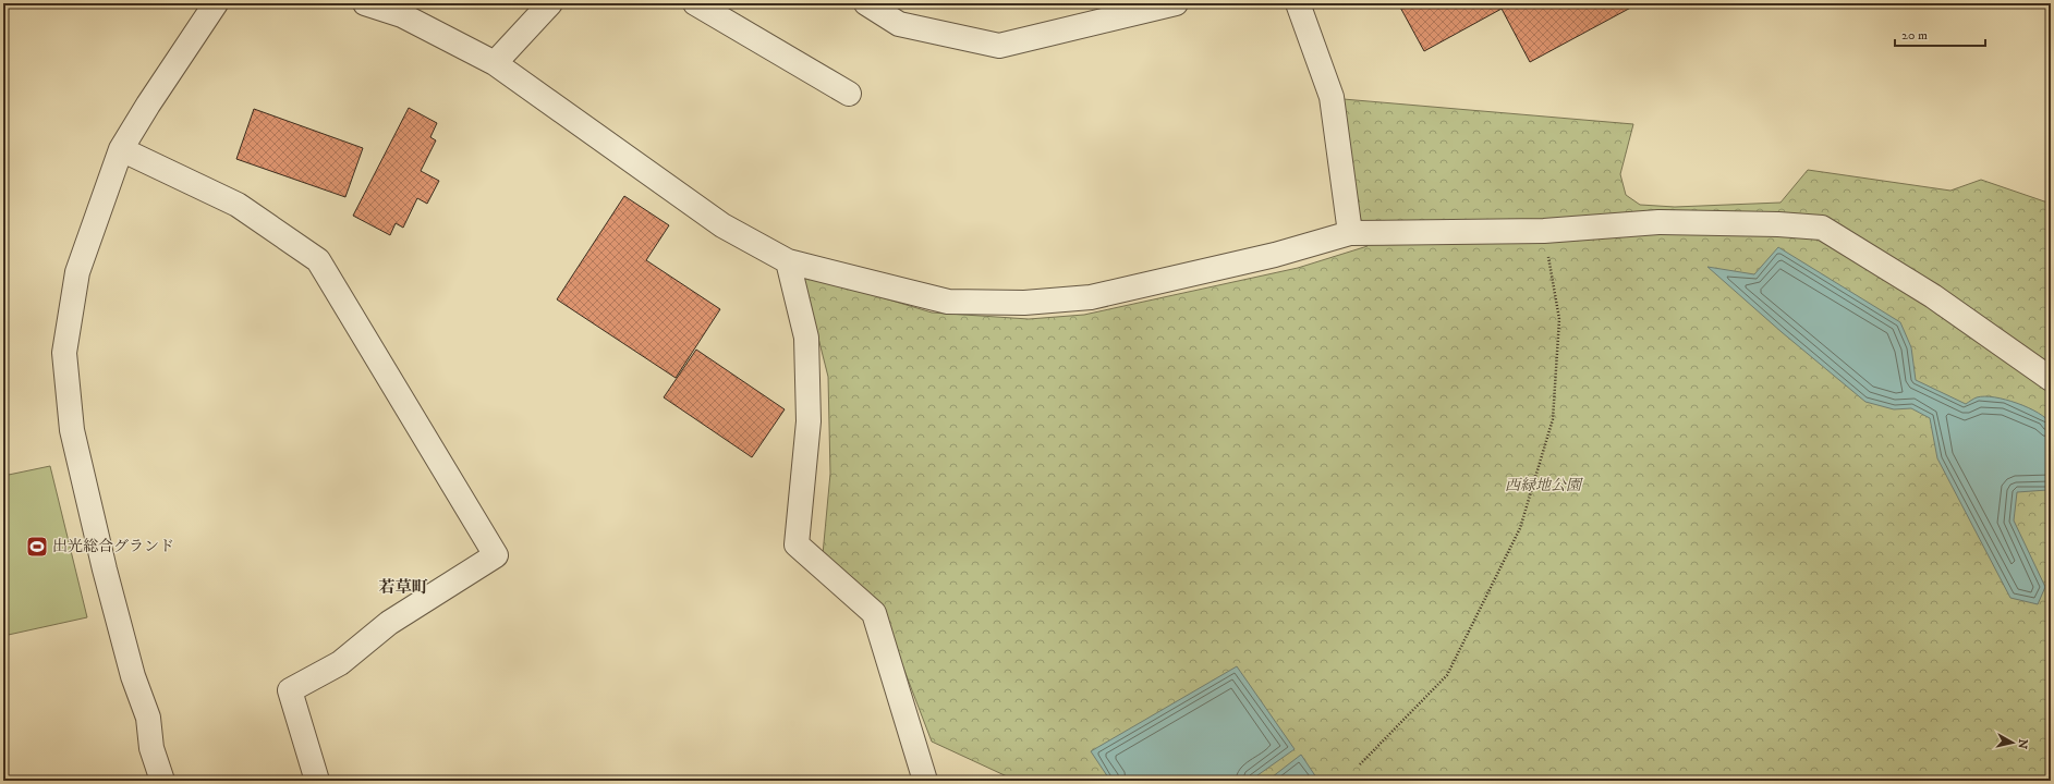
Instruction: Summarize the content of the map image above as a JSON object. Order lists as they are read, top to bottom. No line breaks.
{"districts":["若草町"],"parks":["西緑地公園"],"places":{"sports":["出光総合グランド"]},"scale_bar":"20 m","north":"right"}
